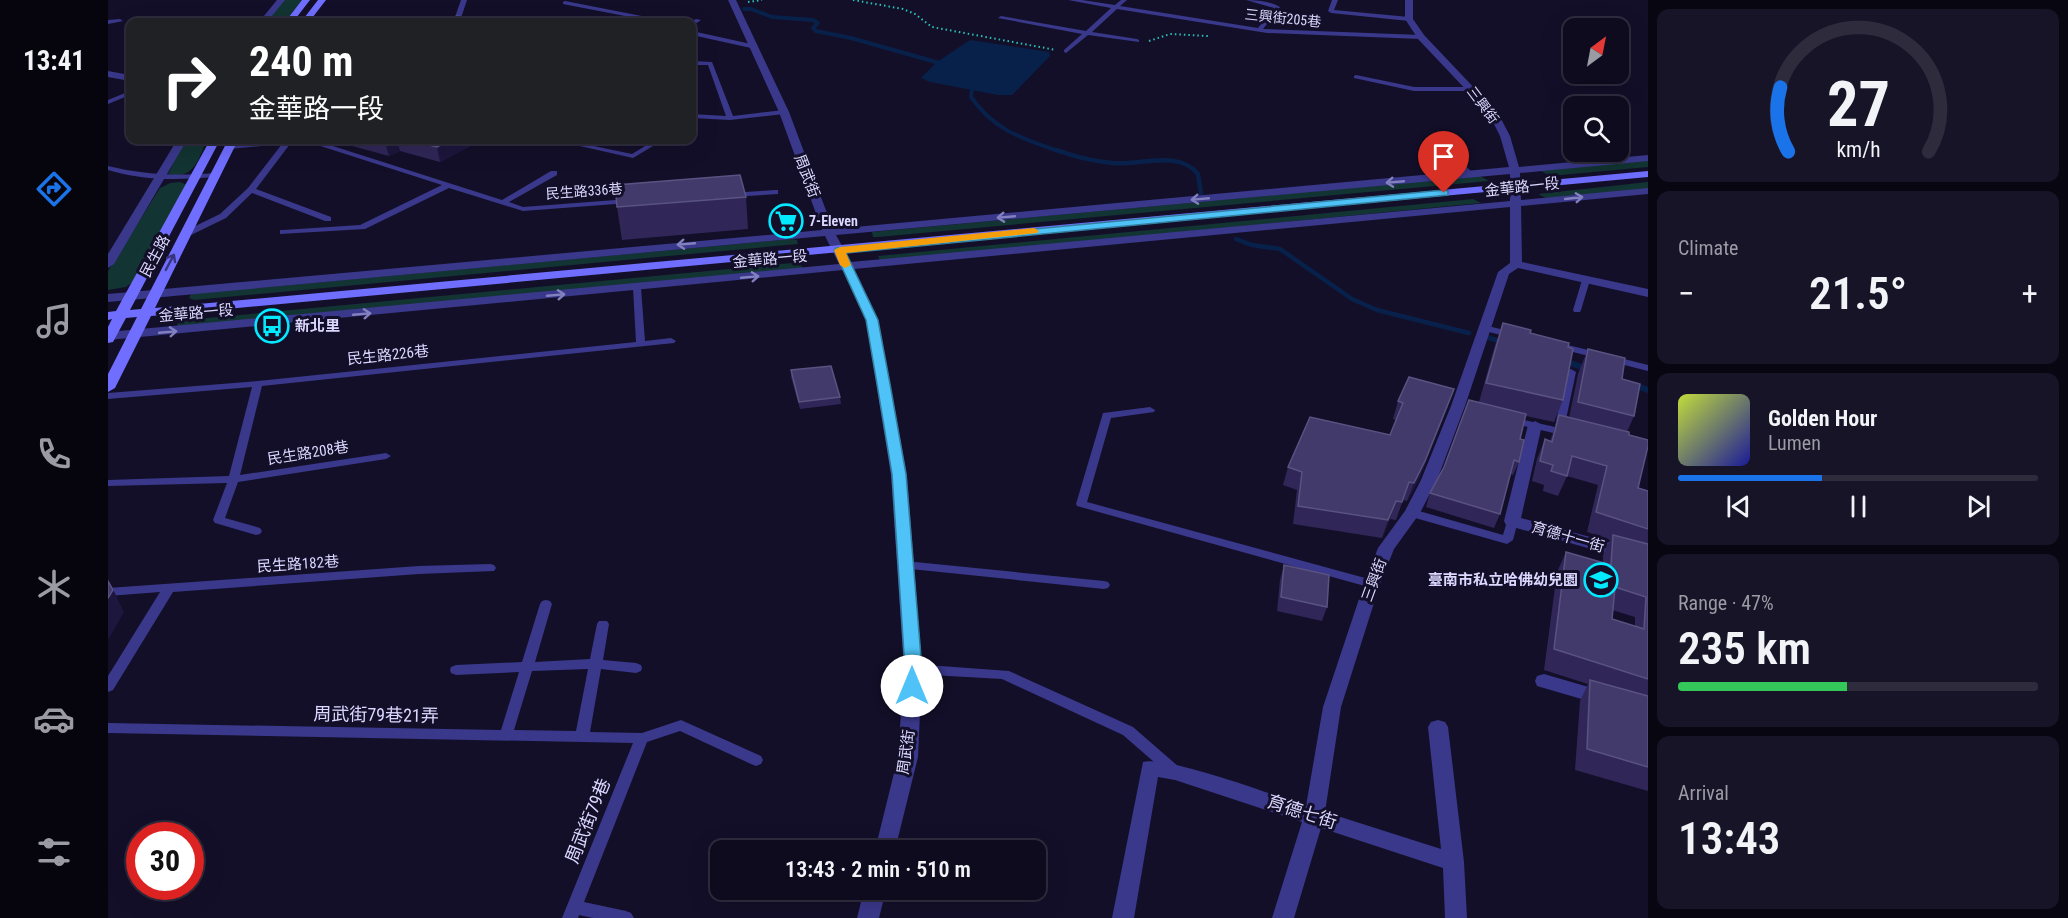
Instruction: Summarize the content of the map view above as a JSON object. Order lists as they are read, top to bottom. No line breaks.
{"streets":{"street":["三興街","周武街","金華路一段","民生路","育德十一街","育德七街"],"lane":["三興街205巷","民生路336巷","民生路226巷","民生路208巷","民生路182巷","周武街79巷21弄","周武街79巷"]},"crossings":[["三興街205巷","三興街"],["三興街","金華路一段"],["三興街","育德七街"],["周武街","金華路一段"],["金華路一段","民生路"],["周武街79巷21弄","周武街79巷"]],"places":{"supermarket":["7-Eleven"],"bus stop":["新北里"],"school or university":["臺南市私立哈佛幼兒園"]},"north":"top right","page":{"tabs":"13:41","turn":["240 m","金華路一段"],"tile":["Climate",["Range · 47%","235 km"],["Arrival","13:43"]],"heat":["−","21.5°","+"],"song":["Golden Hour","Lumen"],"limit":"30","trip":"13:43 · 2 min · 510 m","gauge":["27","km/h"]}}
